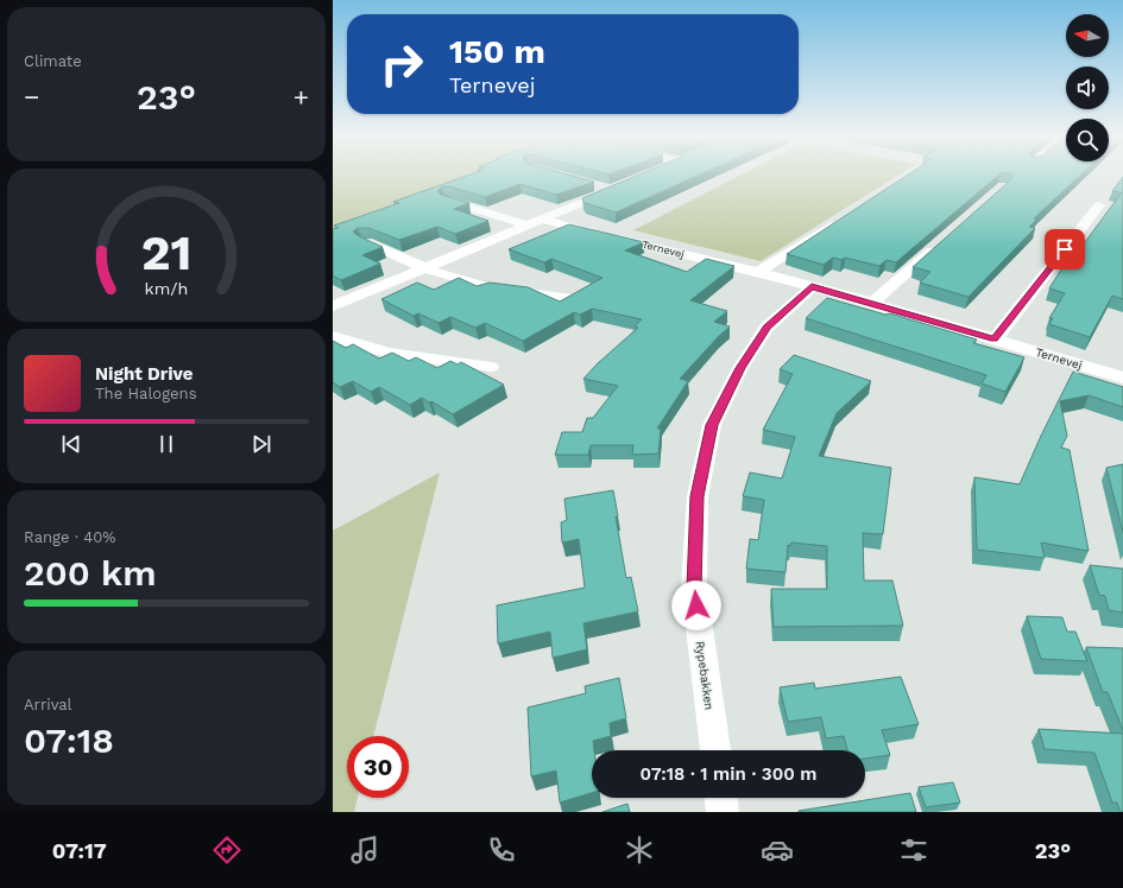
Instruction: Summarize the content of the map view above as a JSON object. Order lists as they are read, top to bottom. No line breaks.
{"streets":{"street":["Ternevej","Rypebakken"]},"crossings":[["Ternevej","Rypebakken"]],"north":"left","page":{"tile":["Climate",["Range · 40%","200 km"],["Arrival","07:18"]],"turn":["150 m","Ternevej"],"heat":["−","23°","+"],"song":["Night Drive","The Halogens"],"limit":"30","trip":"07:18 · 1 min · 300 m","tabs":["07:17","23°"],"gauge":["21","km/h"]}}
